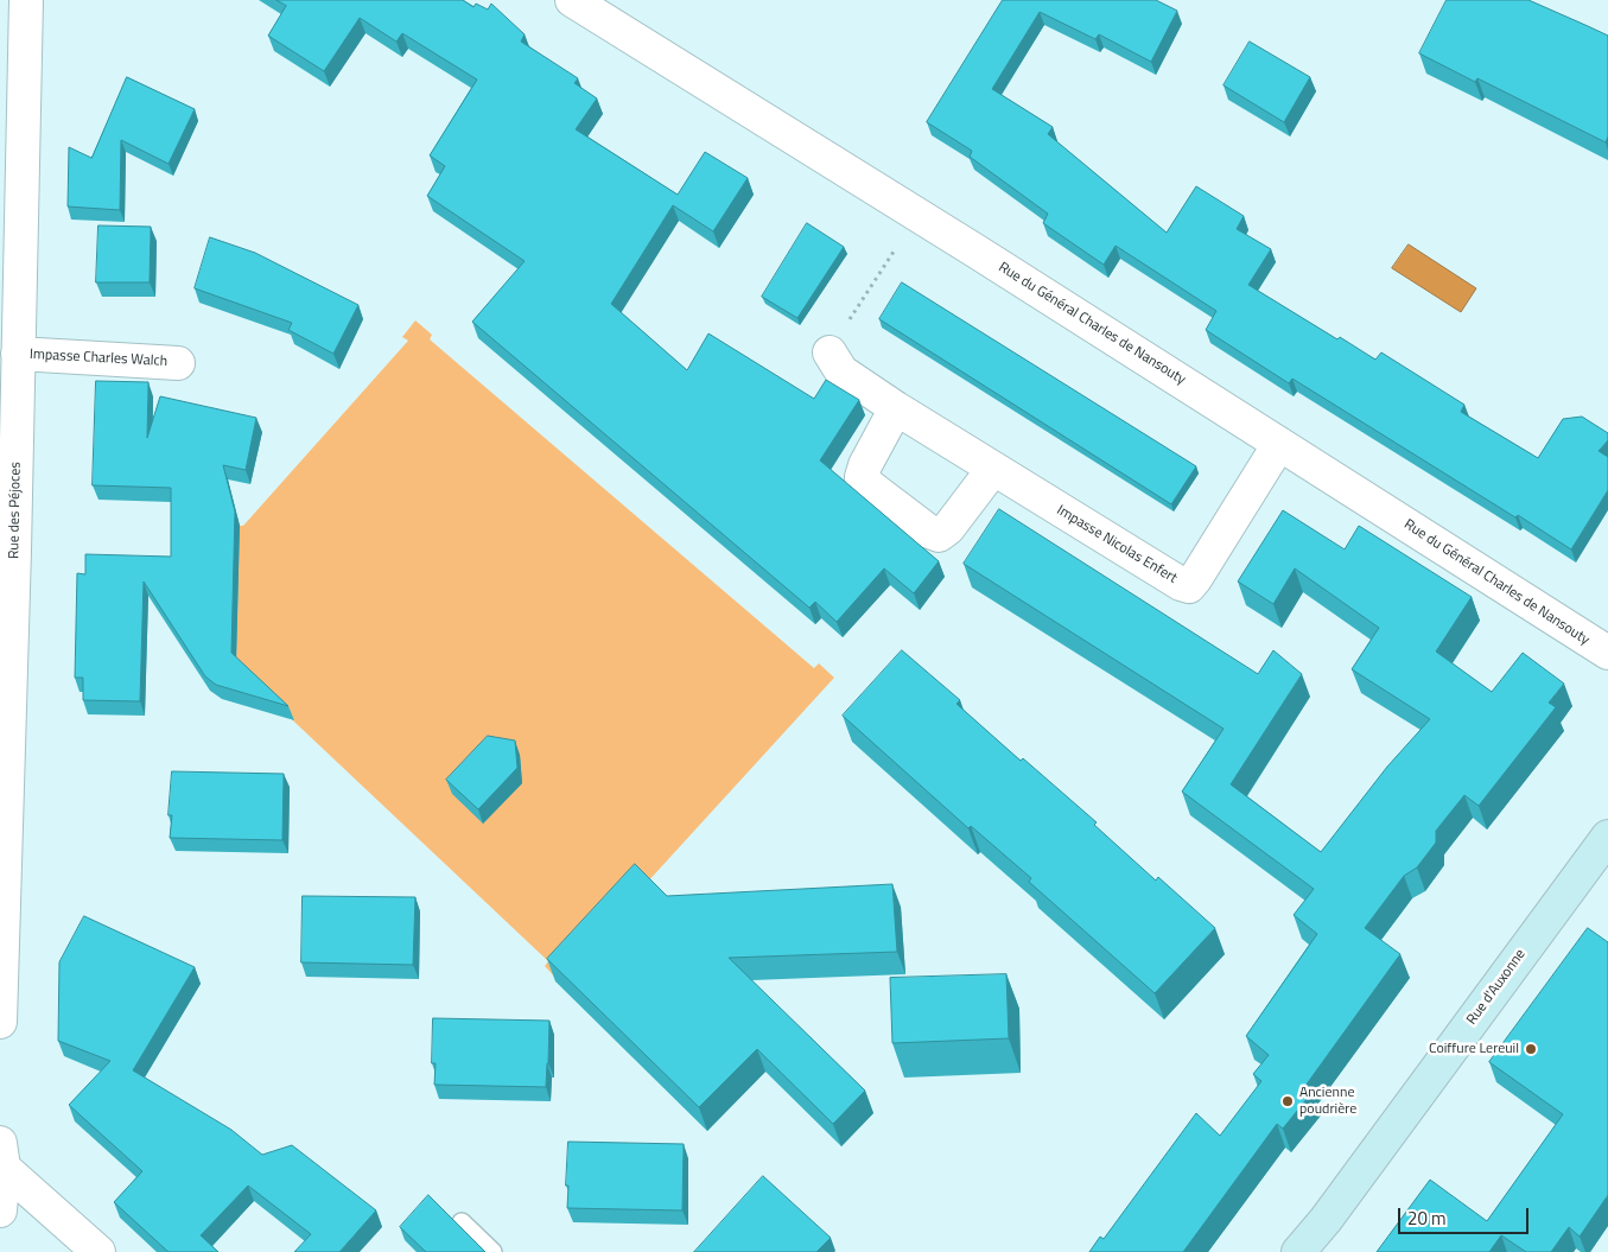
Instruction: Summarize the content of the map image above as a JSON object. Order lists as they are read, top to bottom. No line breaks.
{"streets":{"main road":["Rue d'Auxonne"],"street":["Rue du Général Charles de Nansouty","Impasse Charles Walch","Rue des Péjoces","Impasse Nicolas Enfert"]},"crossings":[["Rue du Général Charles de Nansouty","Impasse Nicolas Enfert"],["Impasse Charles Walch","Rue des Péjoces"]],"places":["Coiffure Lereuil","Ancienne poudrière"],"scale_bar":"20 m"}
